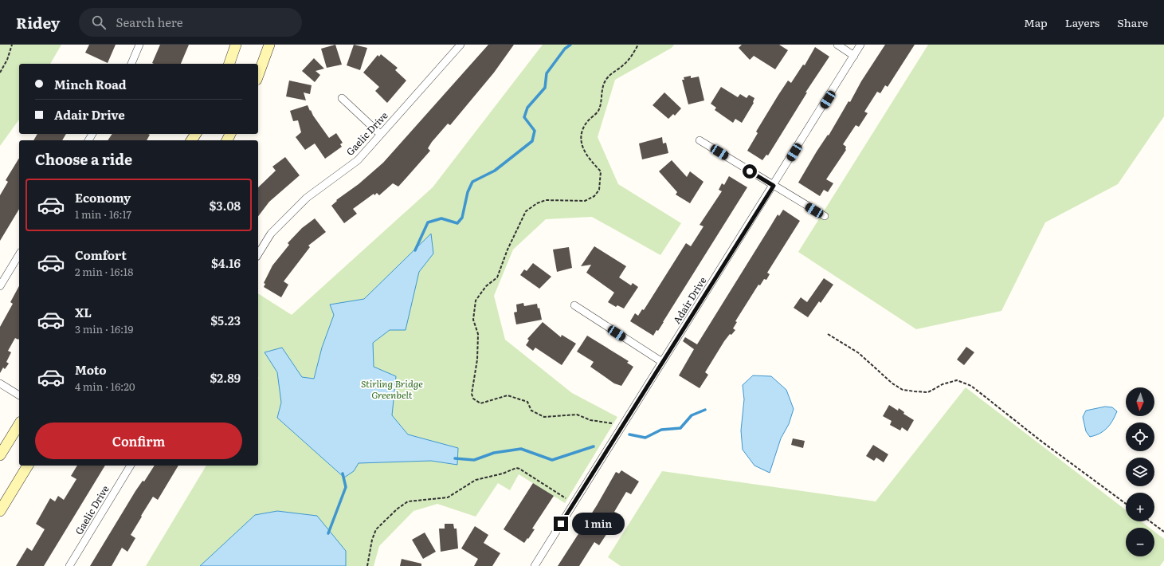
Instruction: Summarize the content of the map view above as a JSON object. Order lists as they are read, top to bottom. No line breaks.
{"streets":{"street":["Gaelic Drive","Adair Drive"]},"parks":["Stirling Bridge Greenbelt"],"north":"bottom","page":{"header":"Ridey","search":"Search here","nav":["Map","Layers","Share"],"banner":["Minch Road","Adair Drive"],"heading":"Choose a ride","list":[{"name":"Economy","note":"1 min · 16:17","value":"$3.08"},{"name":"Comfort","note":"2 min · 16:18","value":"$4.16"},{"name":"XL","note":"3 min · 16:19","value":"$5.23"},{"name":"Moto","note":"4 min · 16:20","value":"$2.89"}],"map_buttons":["+","−"],"buttons":"Confirm","bubble":"1 min"}}
